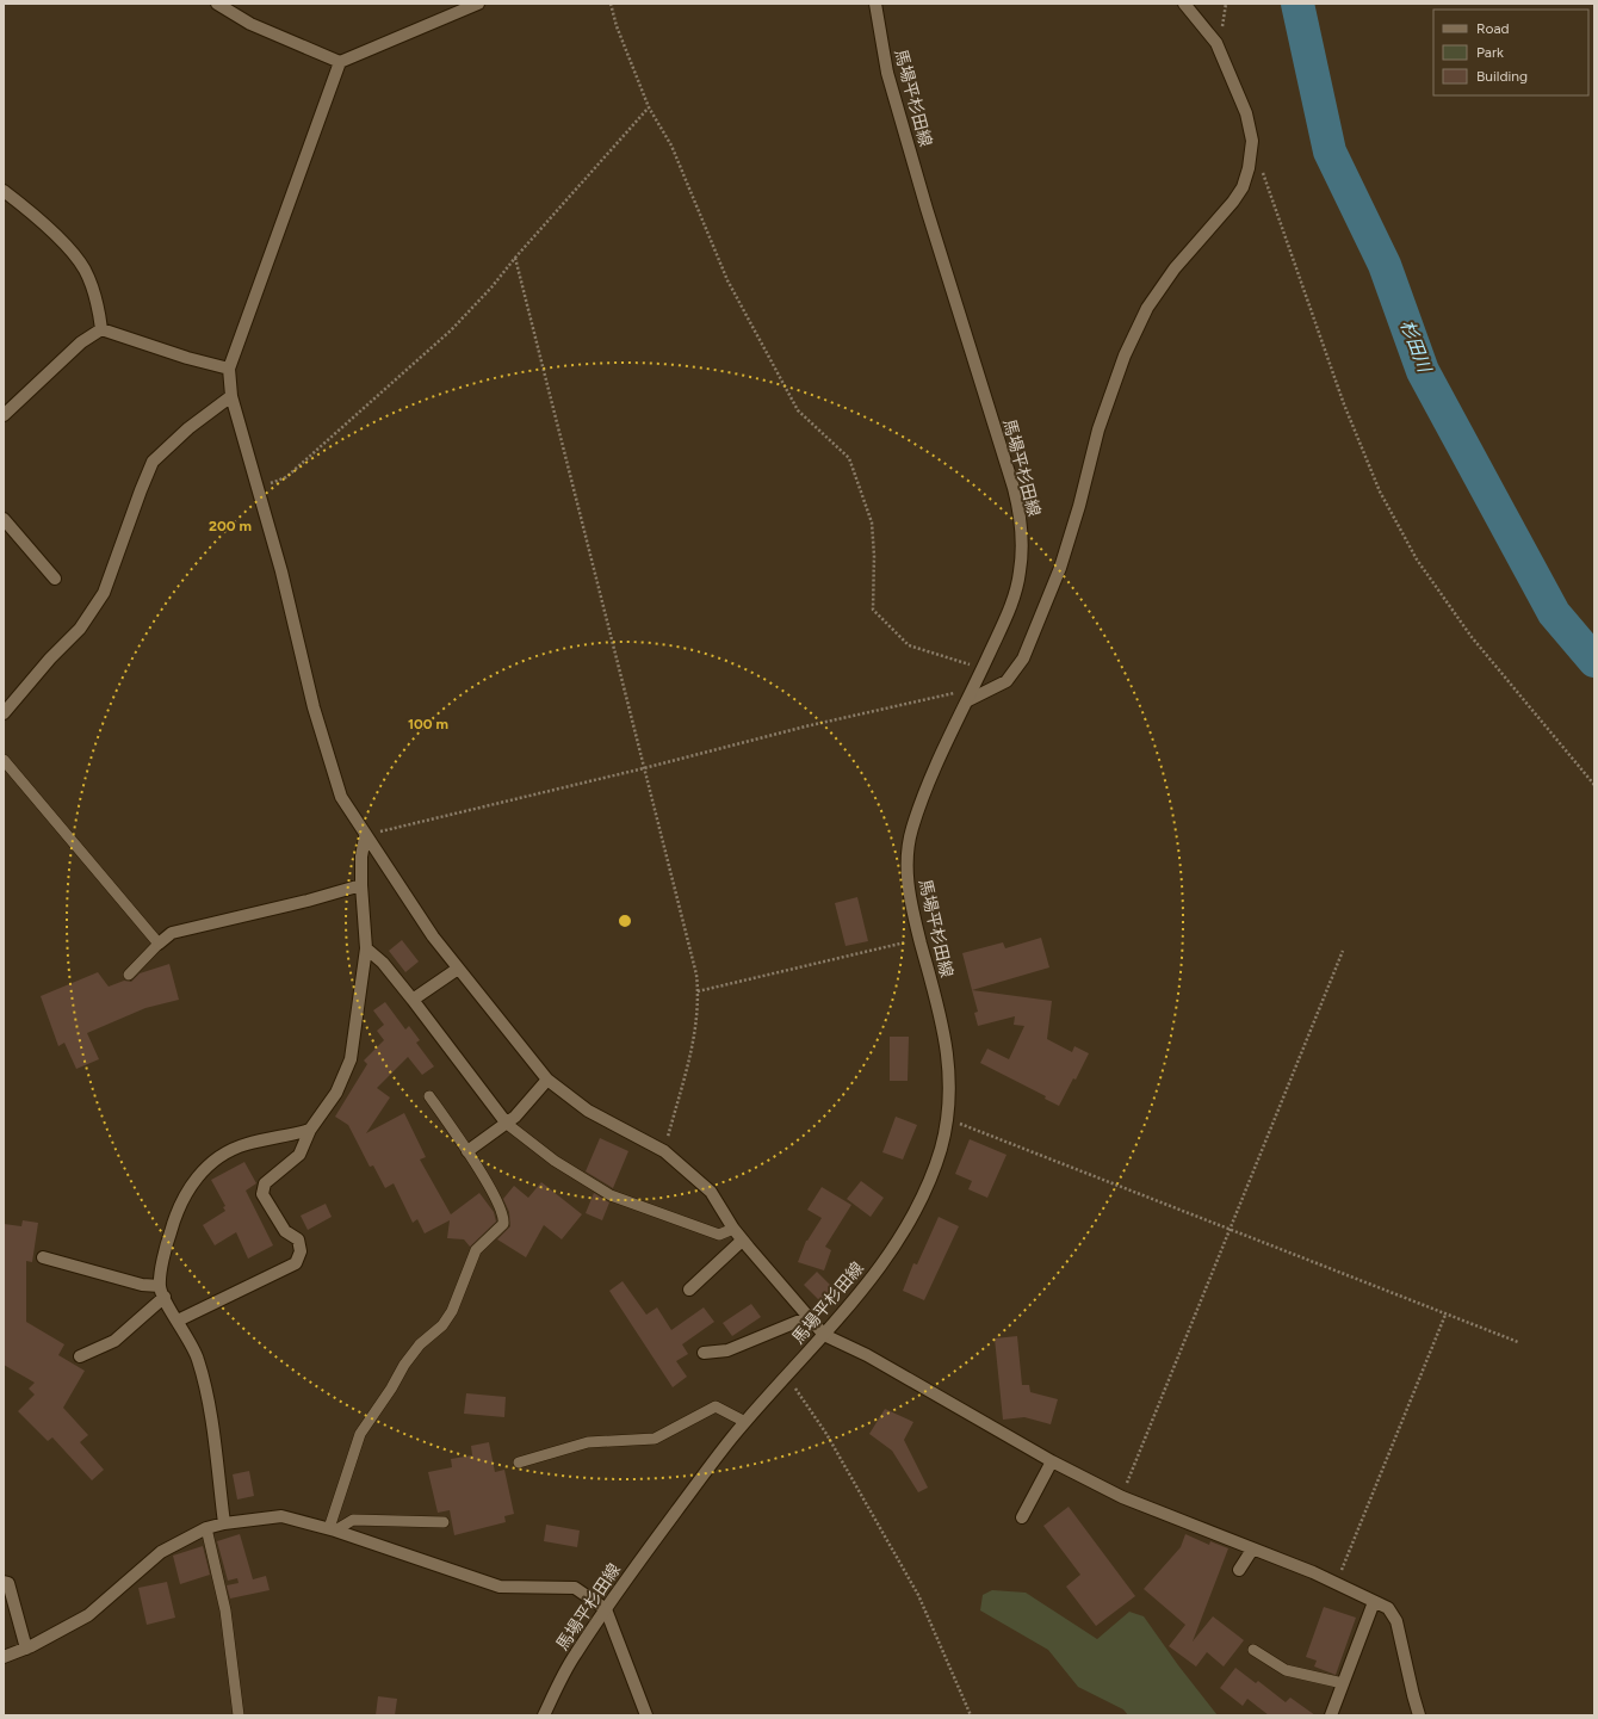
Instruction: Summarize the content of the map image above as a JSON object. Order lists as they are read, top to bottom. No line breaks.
{"streets":{"street":["馬場平杉田線"]},"water":["杉田川"],"legend":["Road","Park","Building"],"rings":["200 m","100 m"]}
